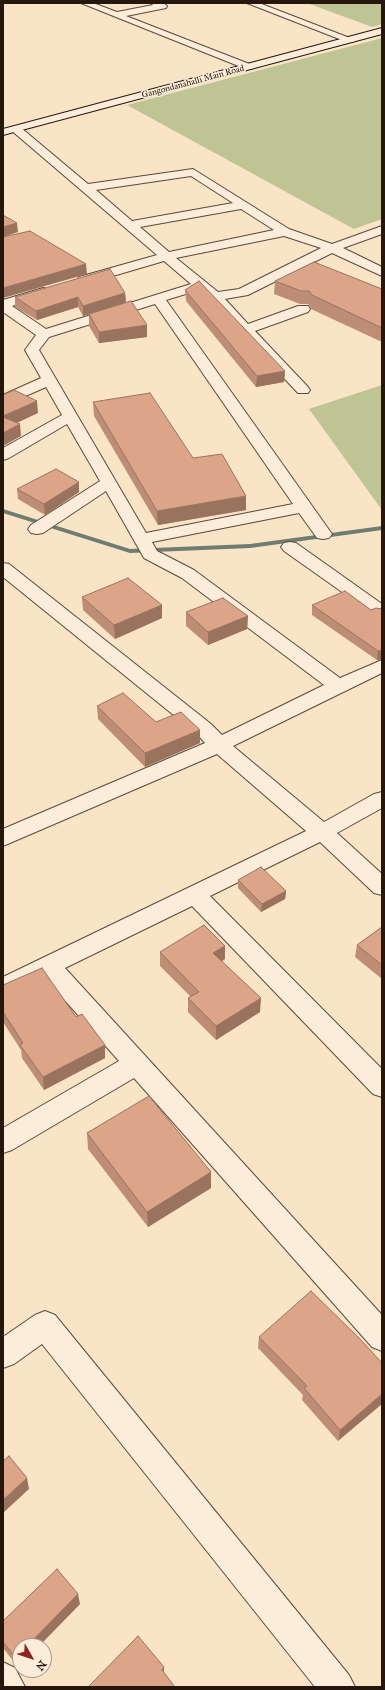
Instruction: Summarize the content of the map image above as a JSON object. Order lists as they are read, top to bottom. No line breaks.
{"streets":{"street":["Gangondanahalli Main Road"]},"north":"bottom right"}
